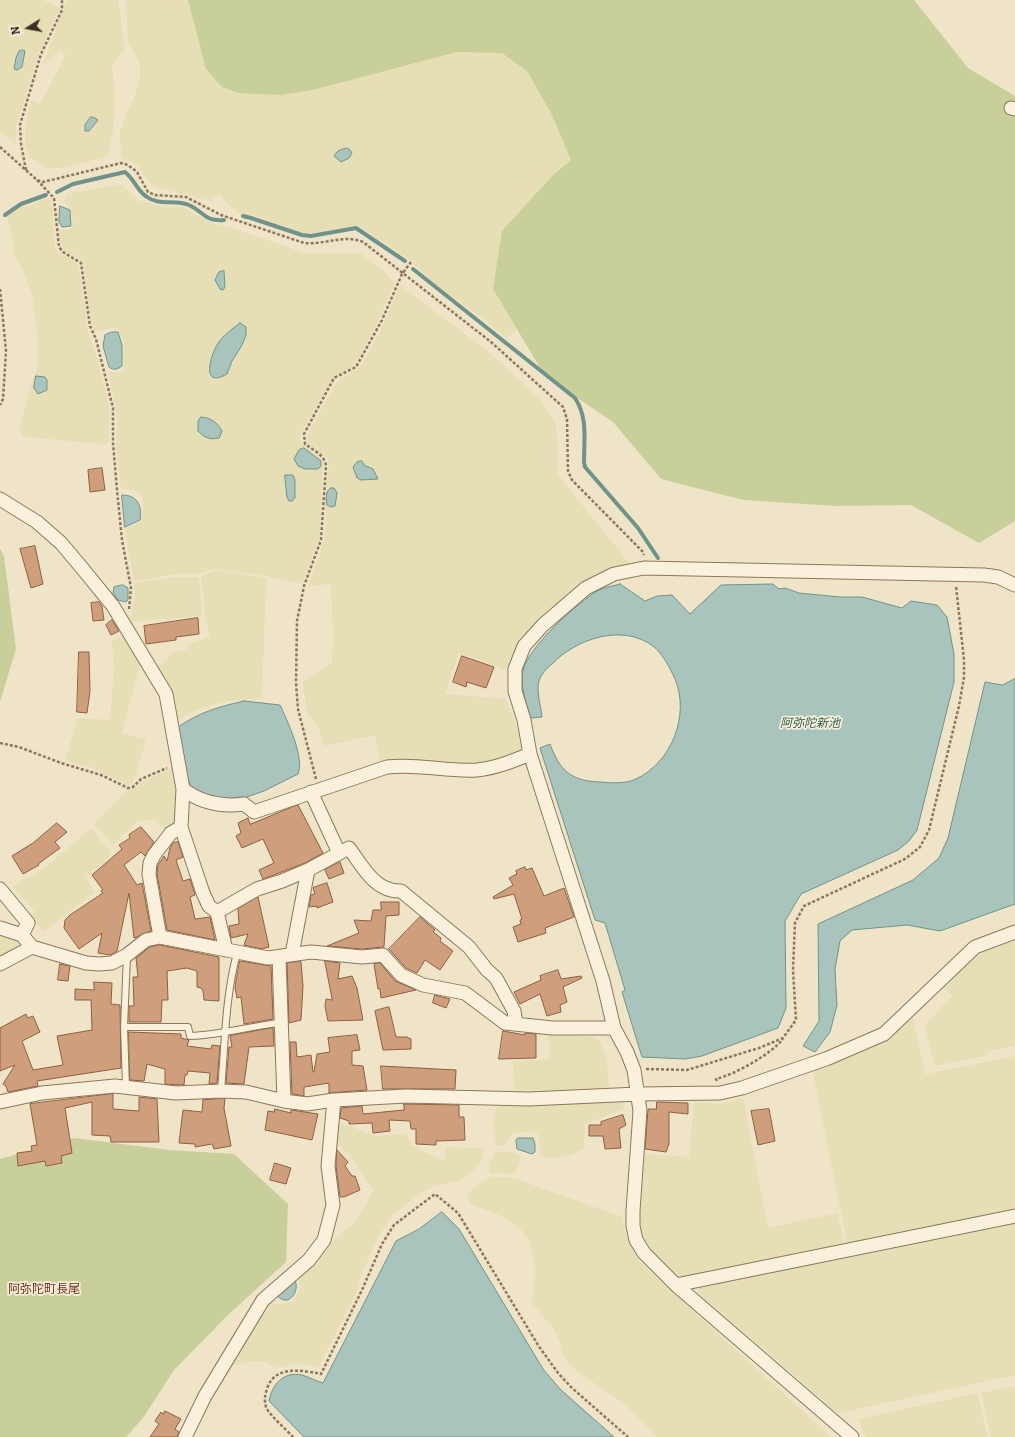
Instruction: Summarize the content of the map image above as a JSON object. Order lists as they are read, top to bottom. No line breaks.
{"districts":["阿弥陀町長尾"],"water":["阿弥陀新池"],"north":"left"}
